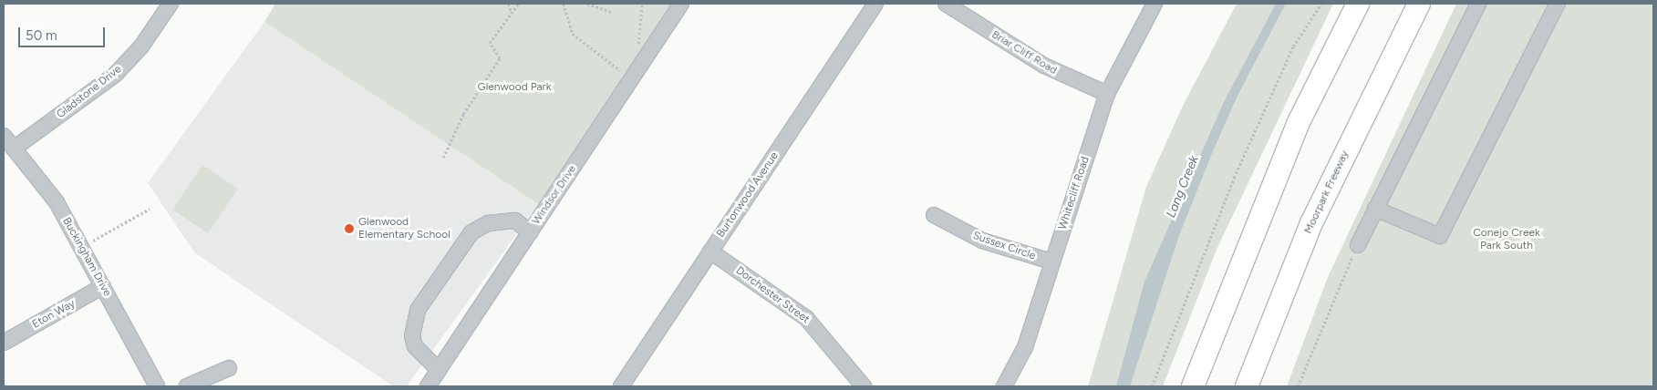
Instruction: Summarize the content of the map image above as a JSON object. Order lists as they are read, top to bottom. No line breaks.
{"streets":{"highway":["Moorpark Freeway"],"street":["Briar Cliff Road","Gladstone Drive","Whitecliff Road","Windsor Drive","Burtonwood Avenue","Sussex Circle","Buckingham Drive","Dorchester Street","Eton Way"]},"crossings":[["Briar Cliff Road","Whitecliff Road"],["Gladstone Drive","Buckingham Drive"],["Whitecliff Road","Sussex Circle"],["Burtonwood Avenue","Dorchester Street"],["Buckingham Drive","Eton Way"]],"water":["Lang Creek"],"parks":["Glenwood Park","Conejo Creek Park South"],"places":["Glenwood Elementary School"],"scale_bar":"50 m"}
